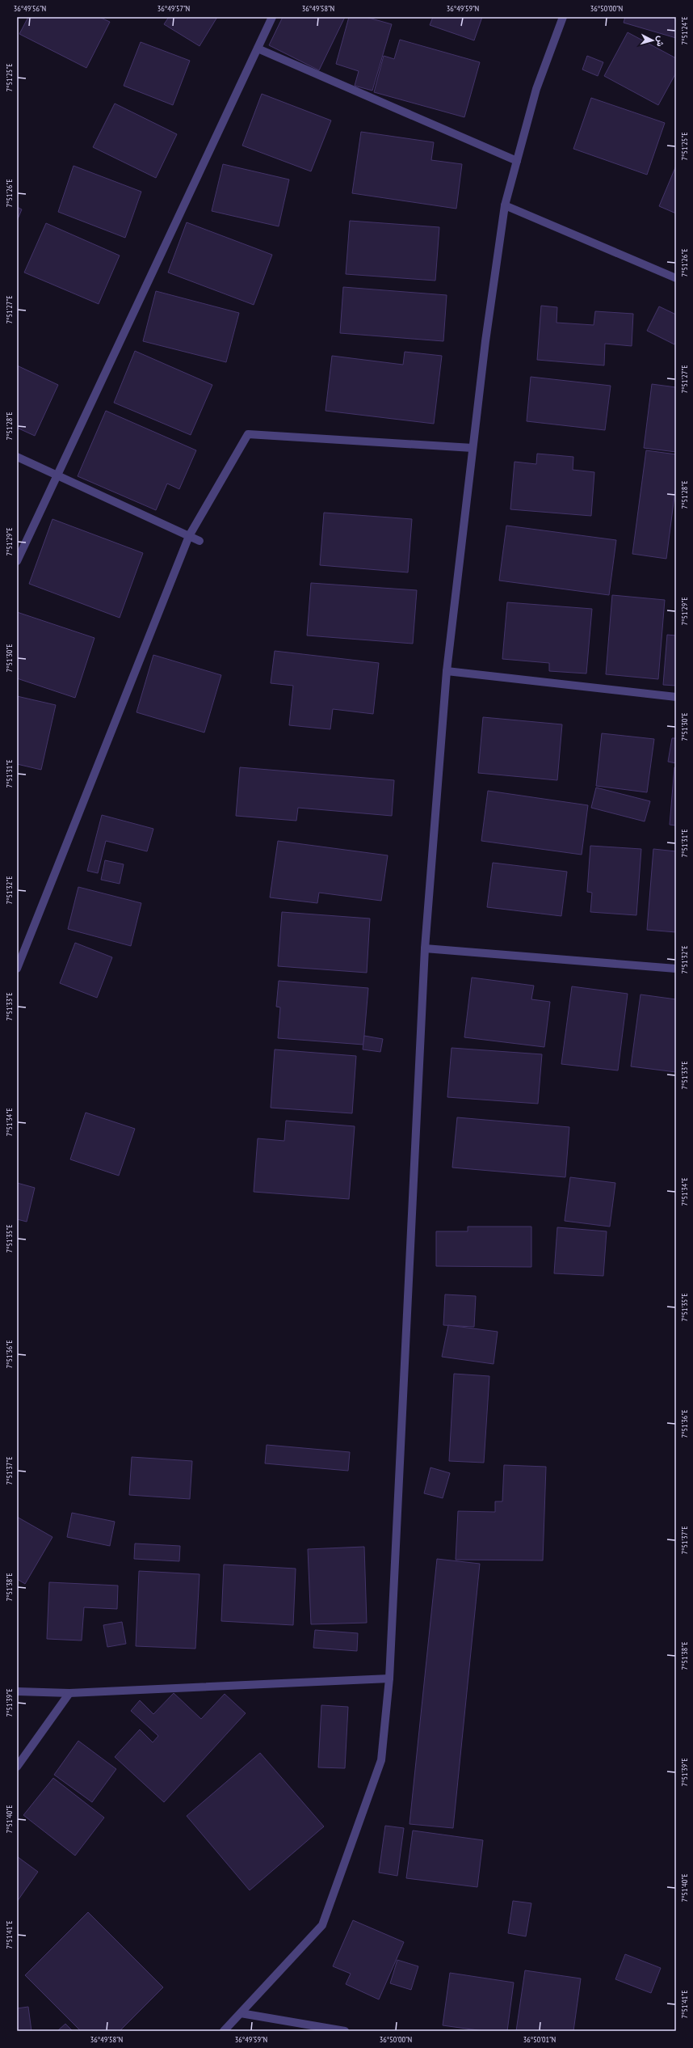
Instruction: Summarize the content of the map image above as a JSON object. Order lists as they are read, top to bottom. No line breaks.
{"north":"right","coordinates":["36°49'56\"N","36°49'57\"N","36°49'58\"N","36°49'59\"N","36°50'00\"N","7°51'24\"E","7°51'25\"E","7°51'26\"E","7°51'27\"E","7°51'28\"E","7°51'29\"E","7°51'30\"E","7°51'31\"E","7°51'32\"E","7°51'33\"E","7°51'34\"E","7°51'35\"E","7°51'36\"E","7°51'37\"E","7°51'38\"E","7°51'39\"E","7°51'40\"E","7°51'41\"E","36°50'01\"N"]}
